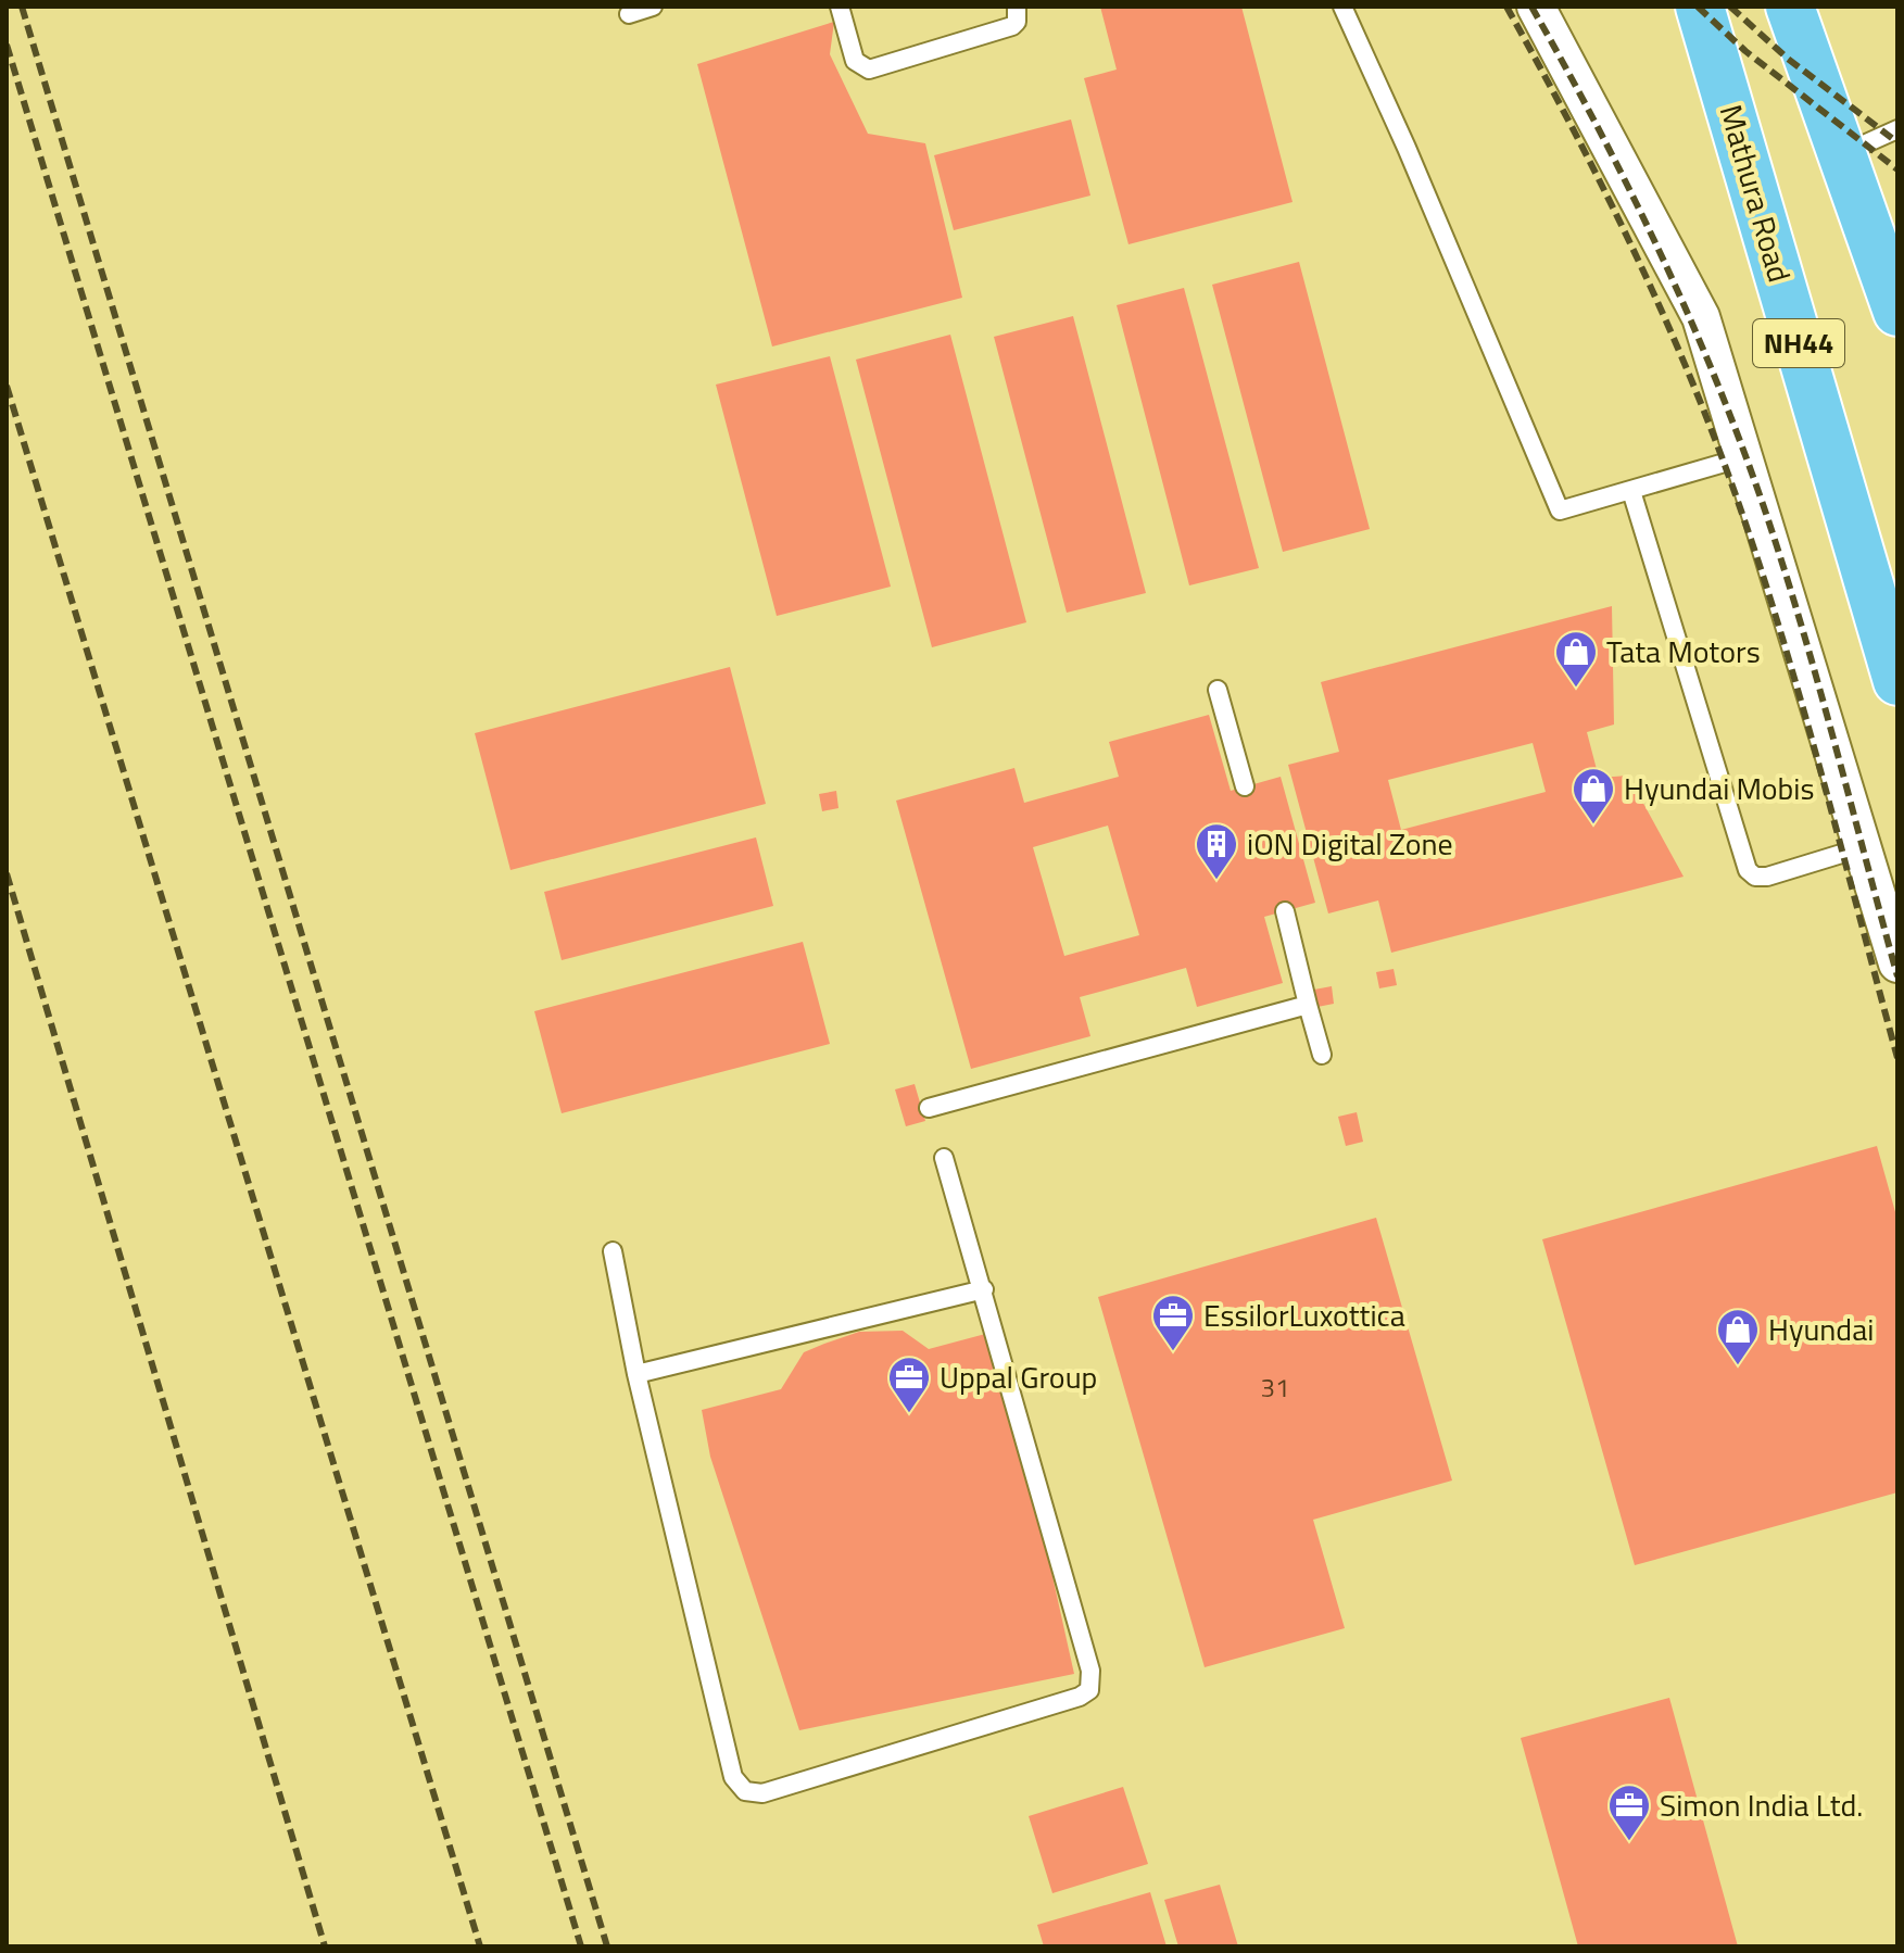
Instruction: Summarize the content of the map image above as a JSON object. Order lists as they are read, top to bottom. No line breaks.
{"streets":{"highway":["Mathura Road","NH44"]},"places":{"shop":["Tata Motors","Hyundai Mobis","Hyundai"],"building":["iON Digital Zone"],"office":["EssilorLuxottica","Uppal Group","Simon India Ltd."]},"house_numbers":["31"]}
